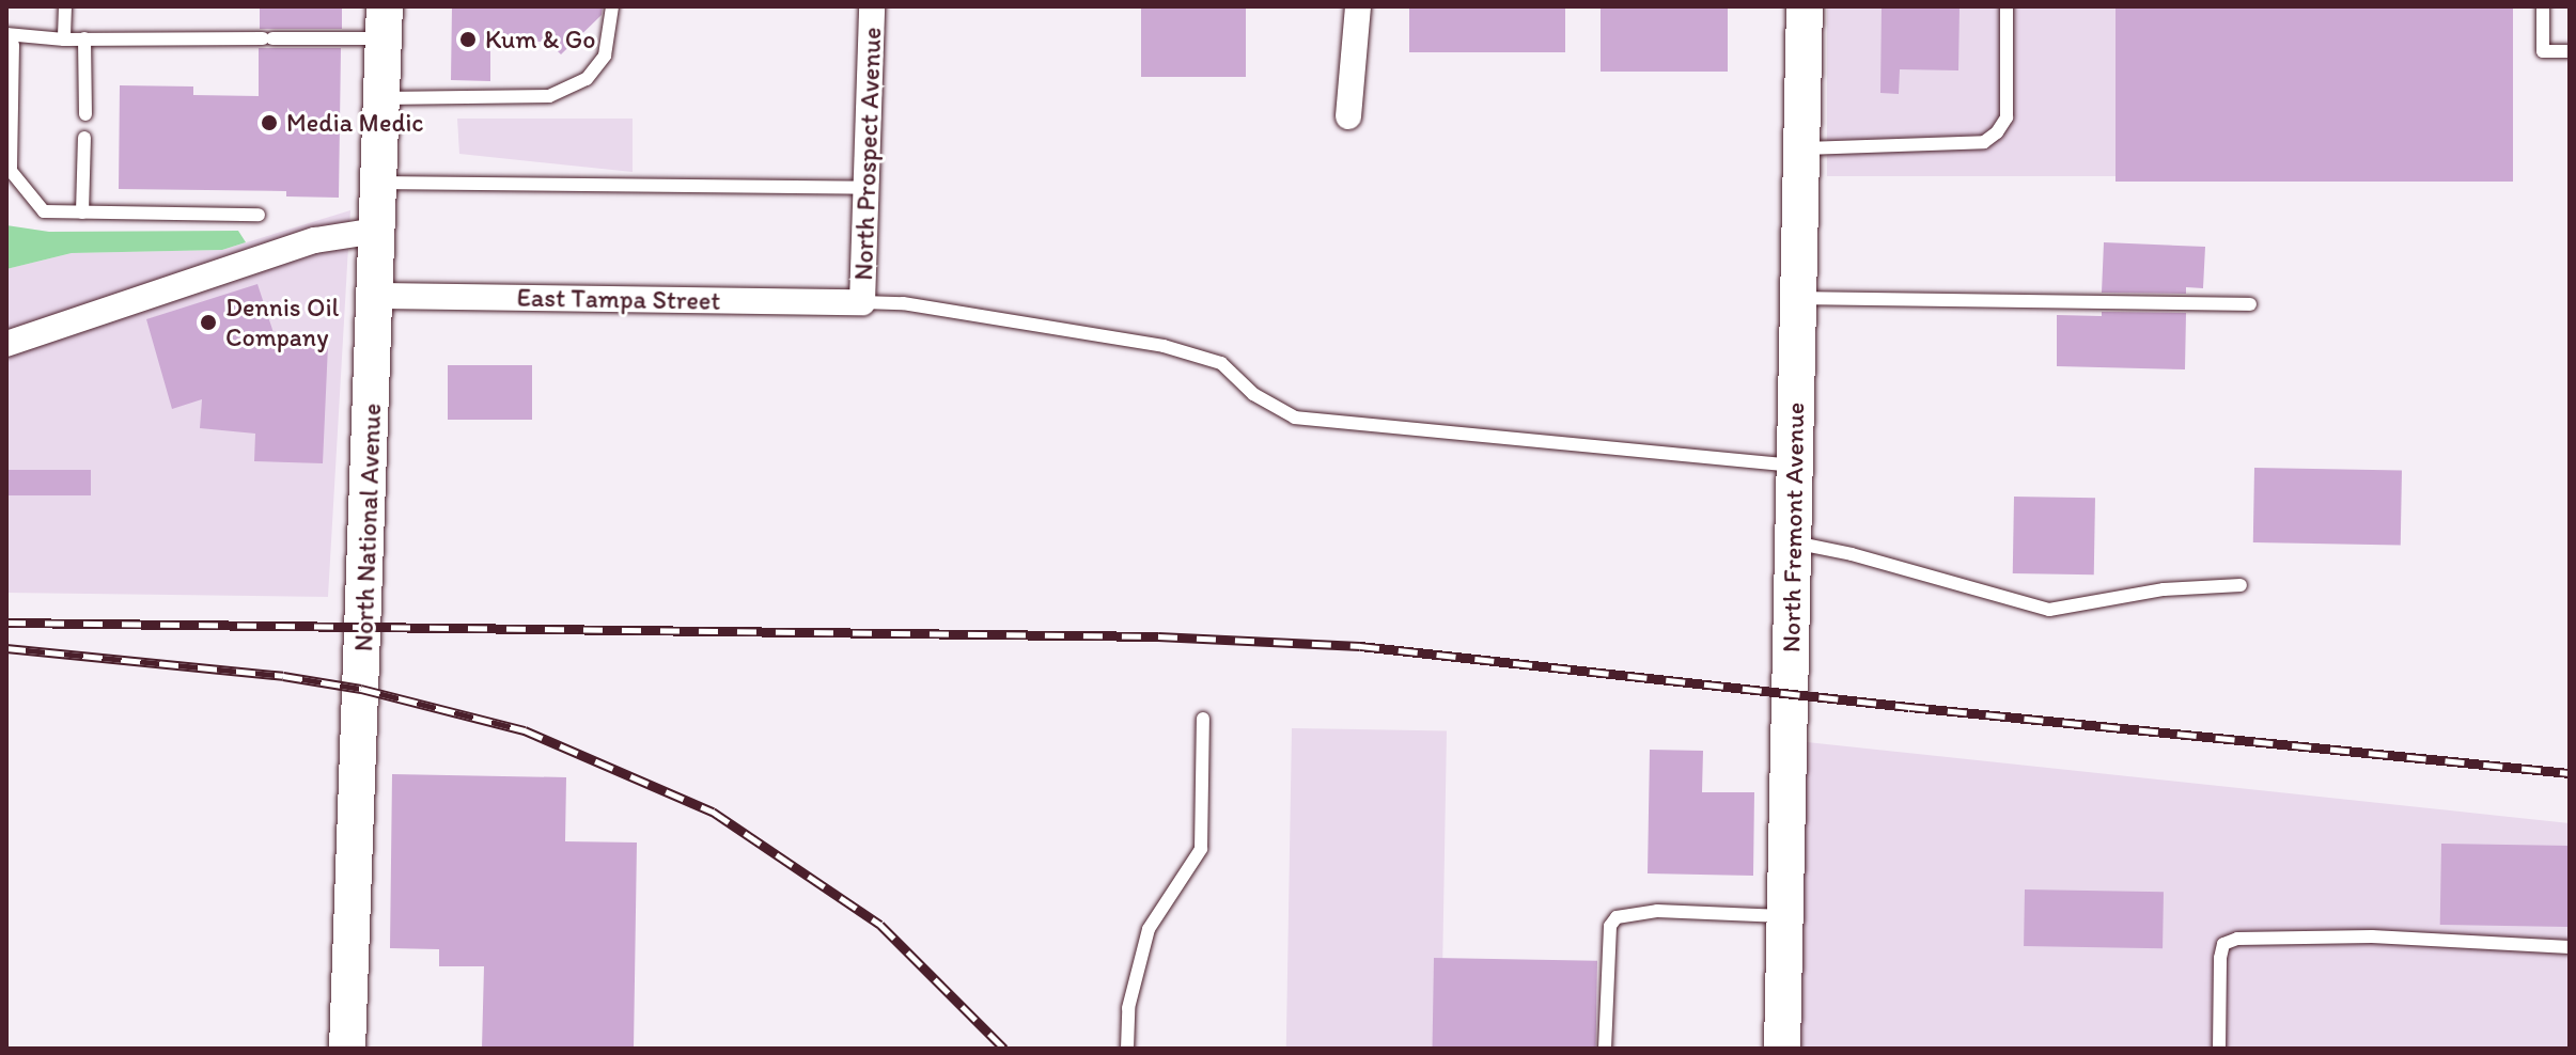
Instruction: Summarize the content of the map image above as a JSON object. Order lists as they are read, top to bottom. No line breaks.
{"streets":{"street":["North Prospect Avenue","East Tampa Street","North National Avenue","North Fremont Avenue"]},"crossings":[["North Prospect Avenue","East Tampa Street"],["East Tampa Street","North National Avenue"]],"places":["Kum & Go","Media Medic","Dennis Oil Company"]}
